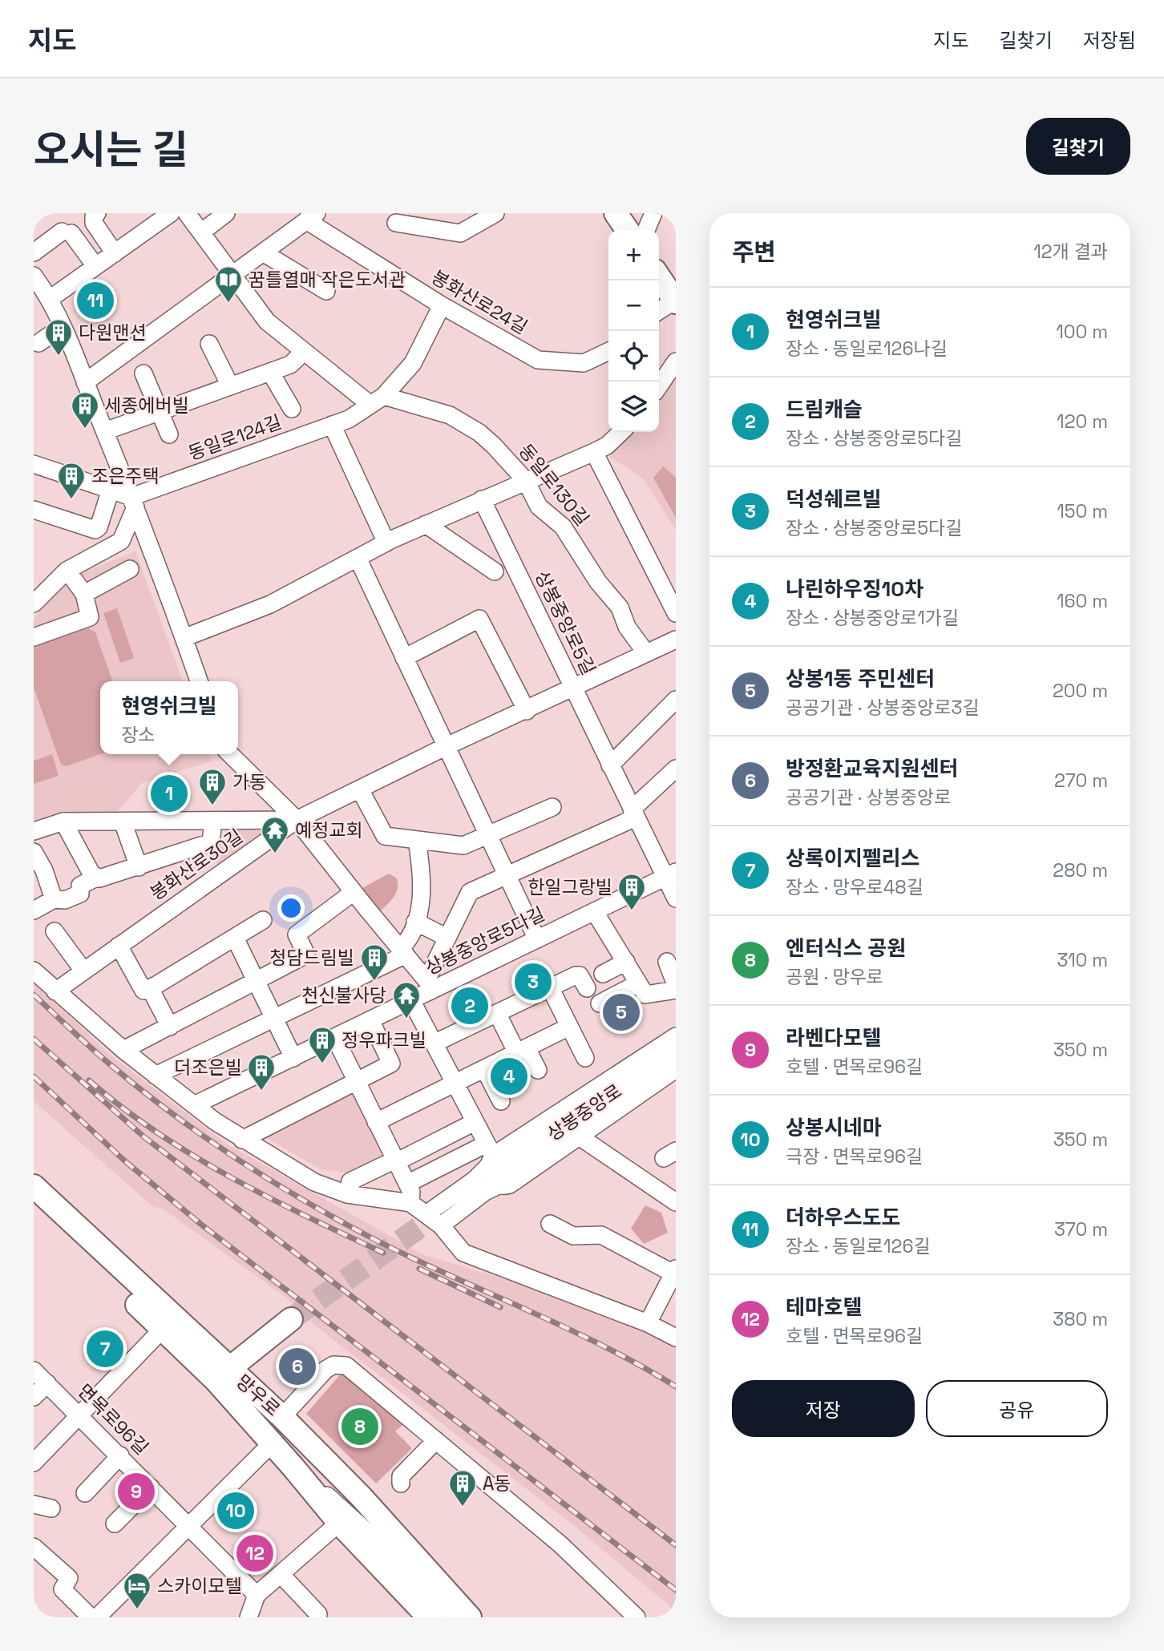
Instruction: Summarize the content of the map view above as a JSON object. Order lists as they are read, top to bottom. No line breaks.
{"streets":{"main road":["상봉중앙로","망우로"],"street":["봉화산로24길","동일로124길","동일로130길","상봉중앙로5길","봉화산로30길","상봉중앙로5다길","면목로96길"]},"crossings":[["동일로124길","동일로130길"],["동일로130길","봉화산로30길"],["상봉중앙로5길","봉화산로30길"],["상봉중앙로5길","상봉중앙로5다길"]],"places":{"library":["꿈틀열매 작은도서관"],"building":["다원맨션","세종에버빌","조은주택","가동","한일그랑빌","청담드림빌","정우파크빌","더조은빌","A동"],"temple":["예정교회","천신불사당"],"hotel":["스카이모텔"]},"page":{"header":"지도","nav":["지도","길찾기","저장됨"],"title":"오시는 길","buttons":["길찾기",["저장","공유"]],"heading":["주변","12개 결과"],"map_buttons":["+","−"],"pins":["11","1","3","2","5","4","7","6","8","9","10","12"],"list":[{"mark":"1","name":"현영쉬크빌","note":"장소 · 동일로126나길","value":"100 m"},{"mark":"2","name":"드림캐슬","note":"장소 · 상봉중앙로5다길","value":"120 m"},{"mark":"3","name":"덕성쉐르빌","note":"장소 · 상봉중앙로5다길","value":"150 m"},{"mark":"4","name":"나린하우징10차","note":"장소 · 상봉중앙로1가길","value":"160 m"},{"mark":"5","name":"상봉1동 주민센터","note":"공공기관 · 상봉중앙로3길","value":"200 m"},{"mark":"6","name":"방정환교육지원센터","note":"공공기관 · 상봉중앙로","value":"270 m"},{"mark":"7","name":"상록이지펠리스","note":"장소 · 망우로48길","value":"280 m"},{"mark":"8","name":"엔터식스 공원","note":"공원 · 망우로","value":"310 m"},{"mark":"9","name":"라벤다모텔","note":"호텔 · 면목로96길","value":"350 m"},{"mark":"10","name":"상봉시네마","note":"극장 · 면목로96길","value":"350 m"},{"mark":"11","name":"더하우스도도","note":"장소 · 동일로126길","value":"370 m"},{"mark":"12","name":"테마호텔","note":"호텔 · 면목로96길","value":"380 m"}],"popup":["현영쉬크빌","장소"]}}
